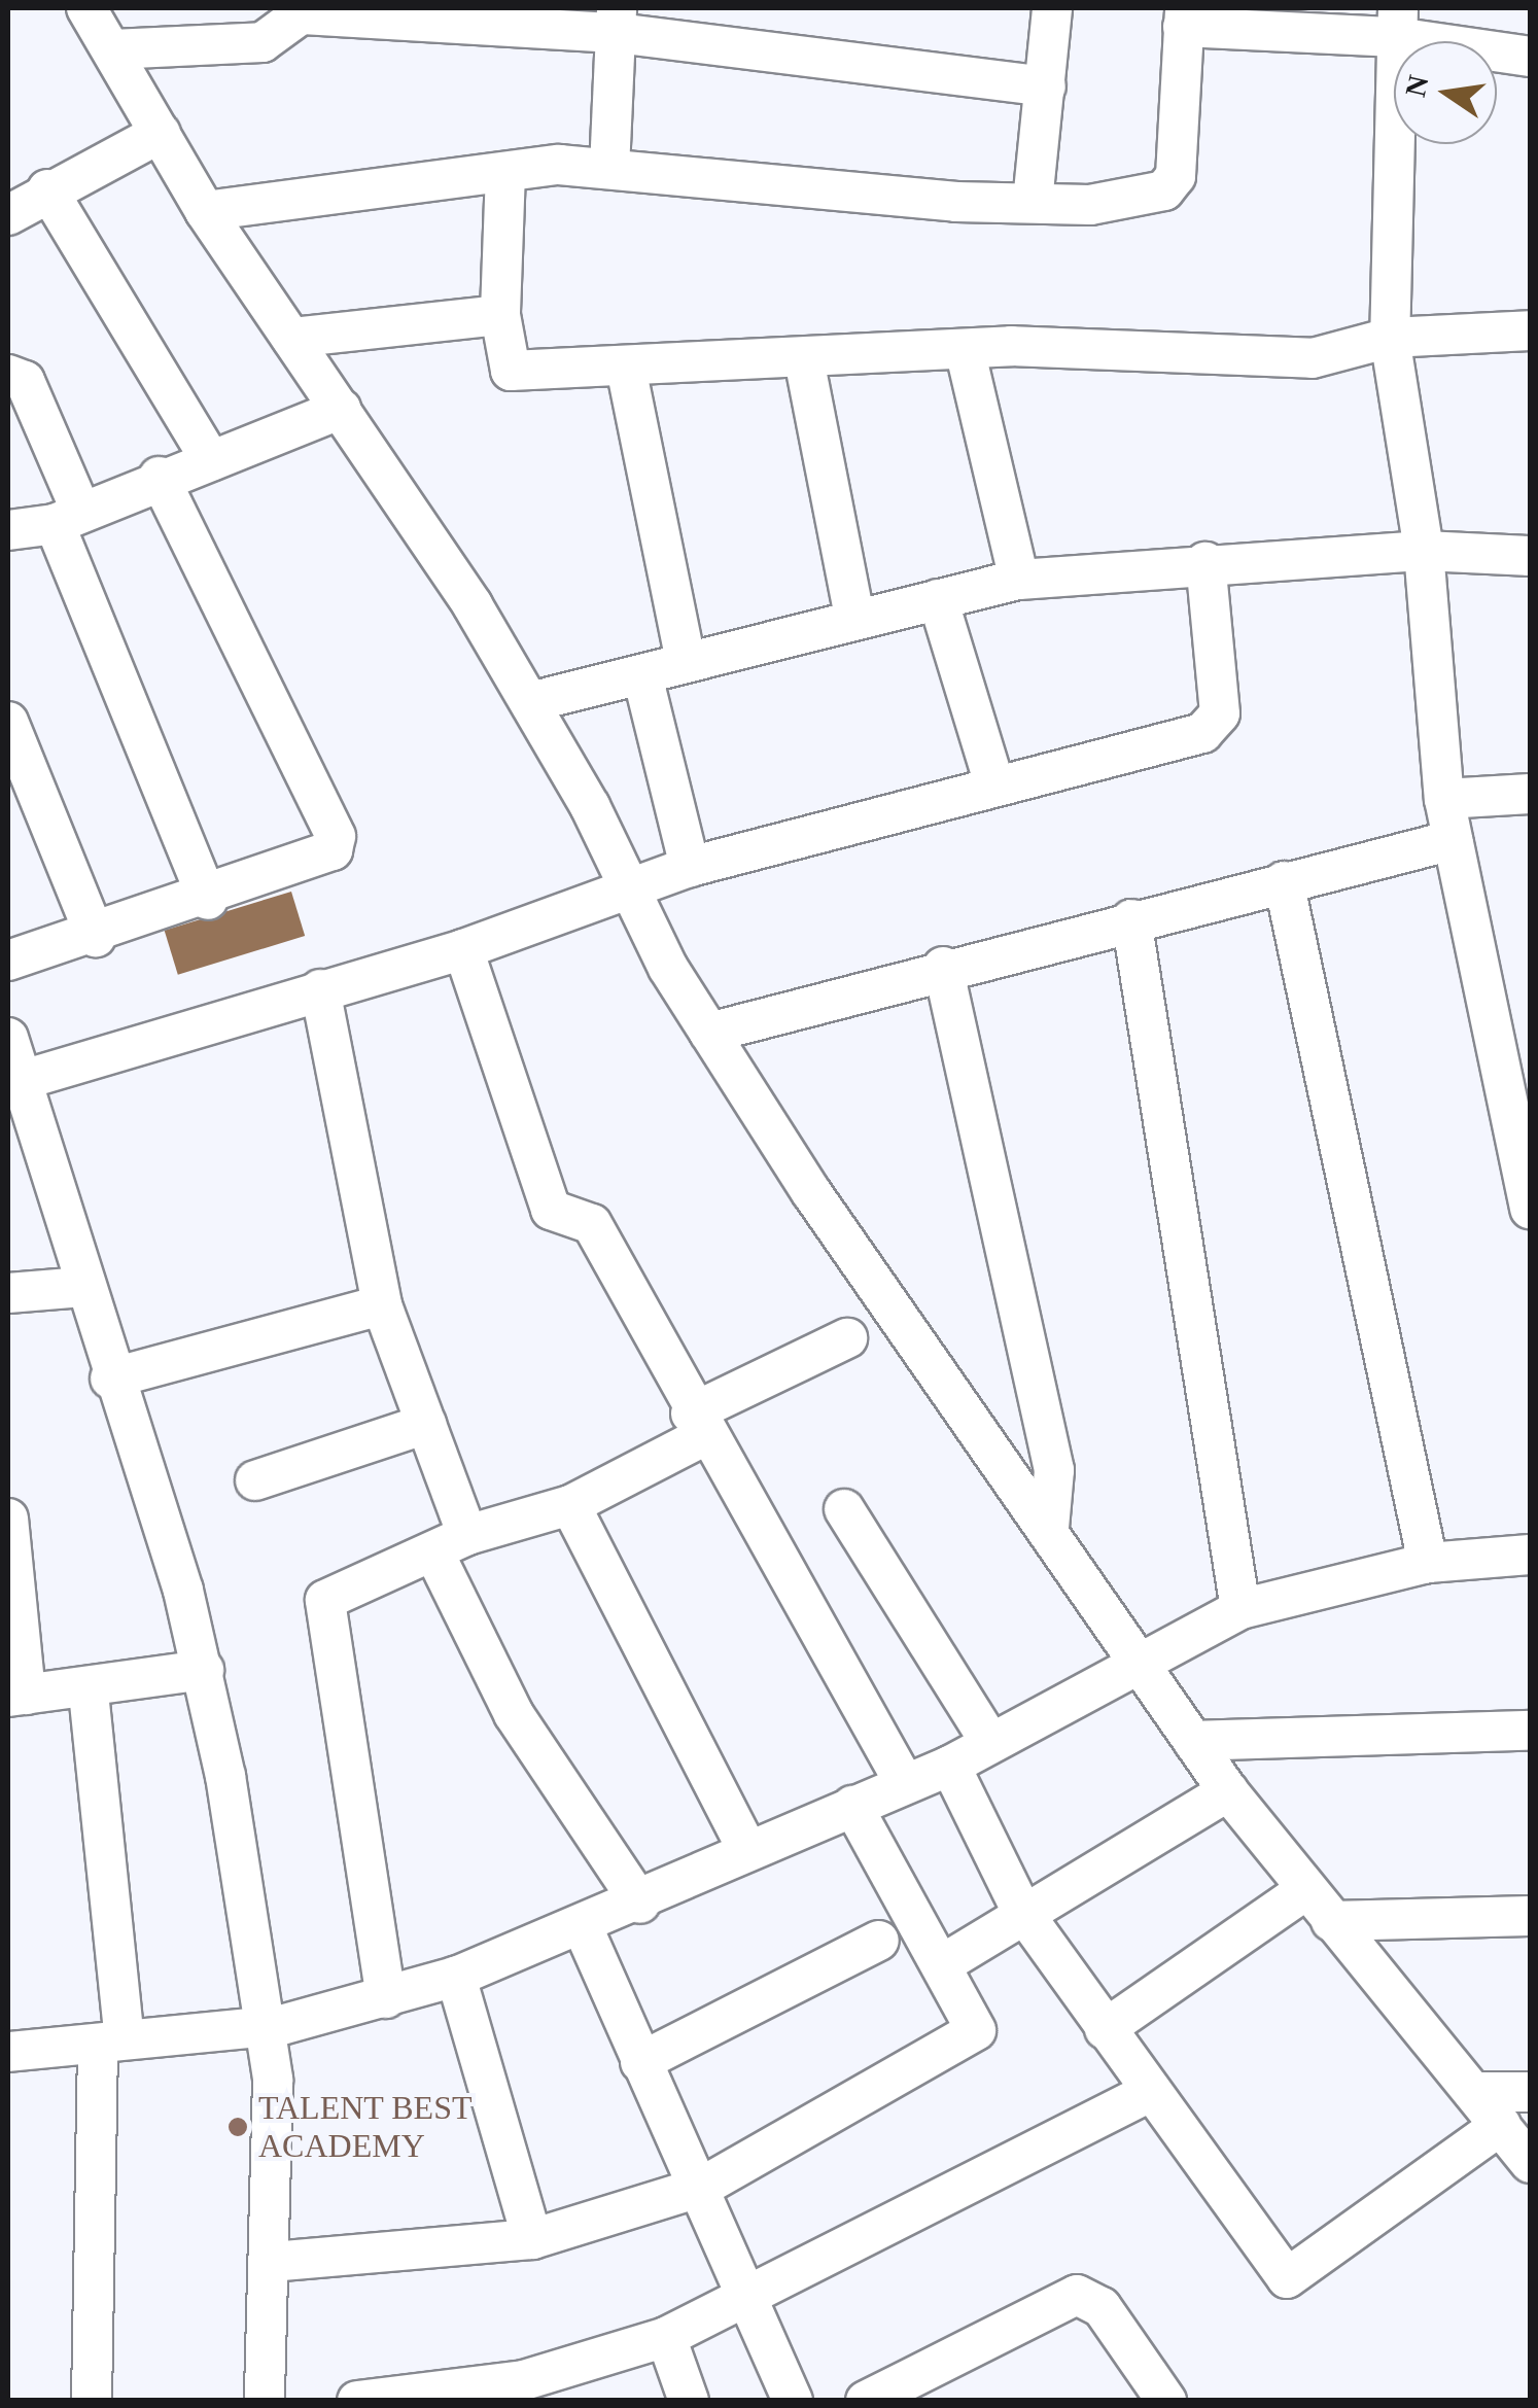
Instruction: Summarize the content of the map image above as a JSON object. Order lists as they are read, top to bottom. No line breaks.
{"places":["TALENT BEST ACADEMY"],"north":"left"}
